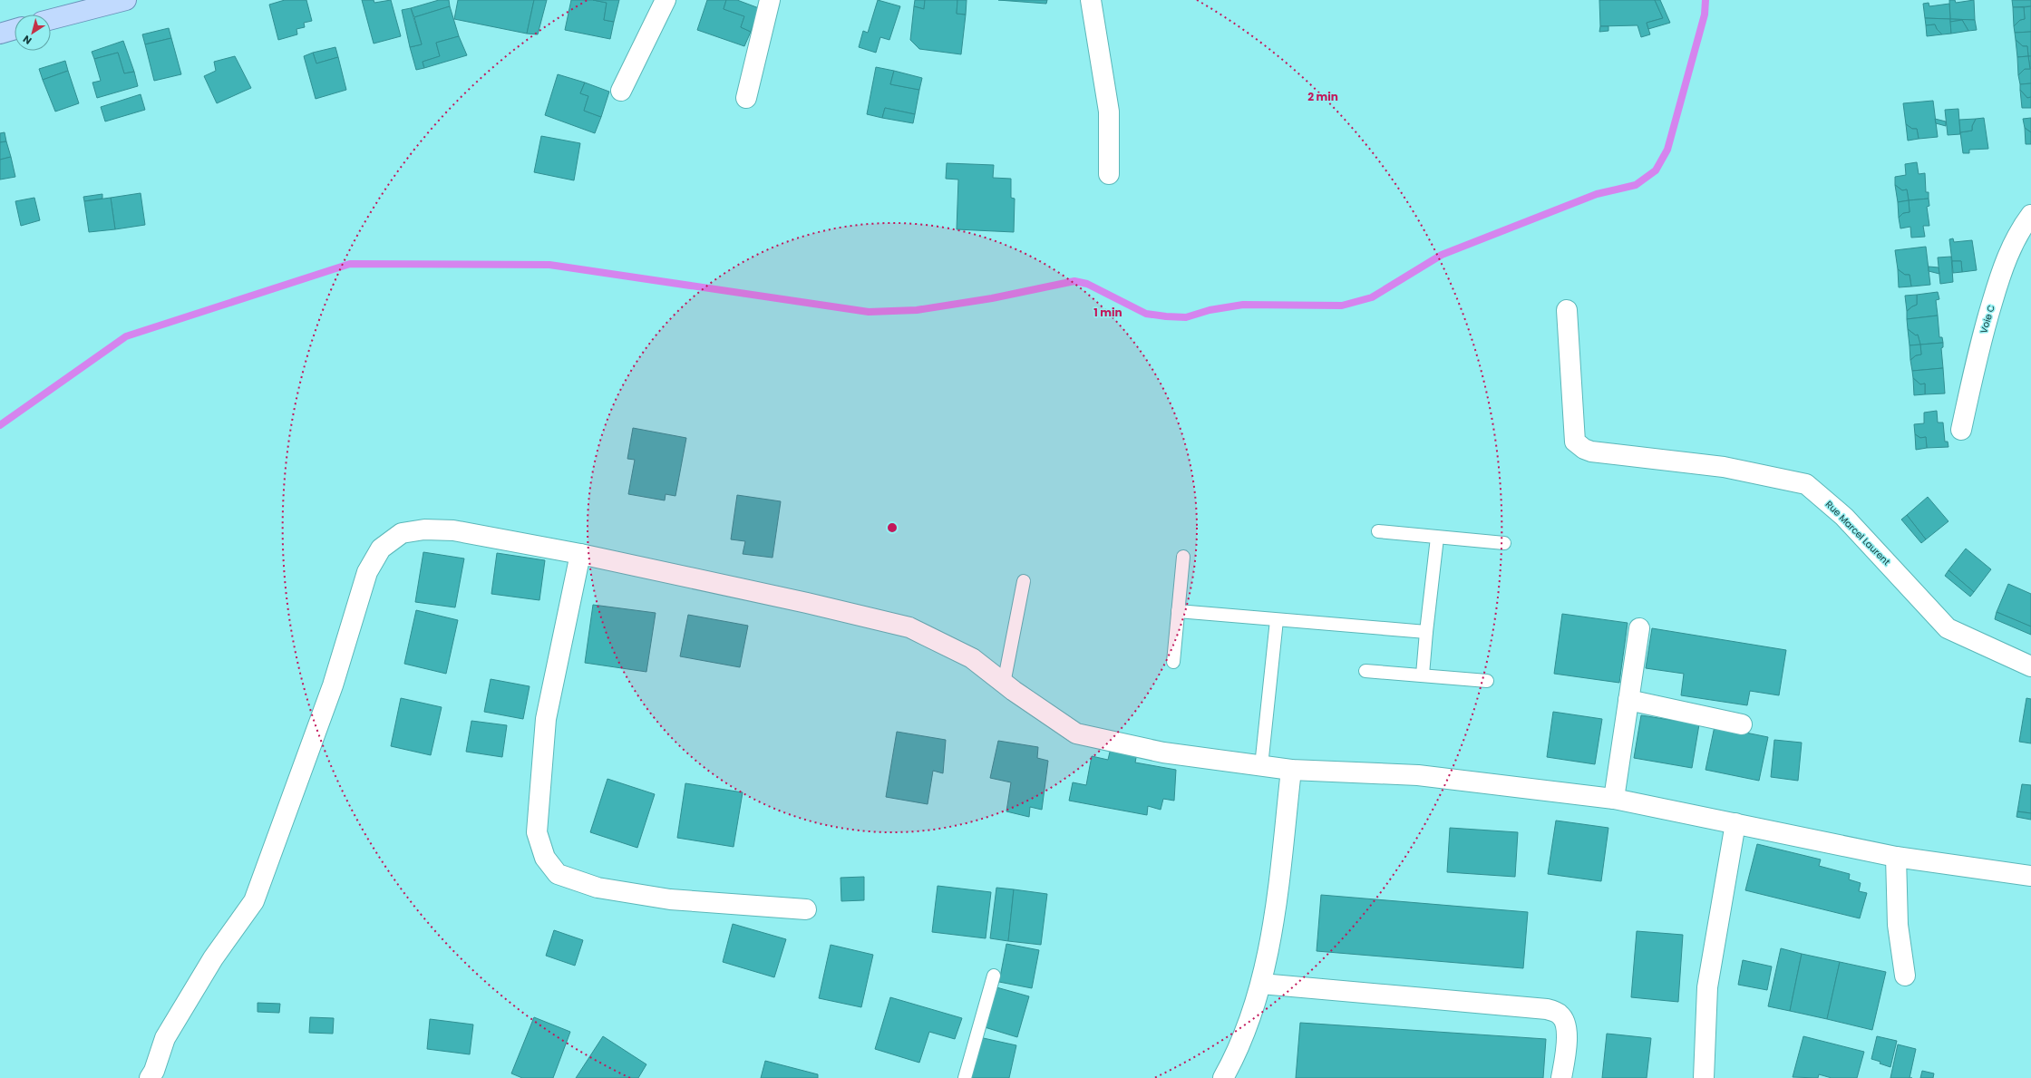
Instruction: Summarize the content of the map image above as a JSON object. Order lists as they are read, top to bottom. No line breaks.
{"streets":{"street":["Voie C","Rue Marcel Laurent"]},"north":"bottom left","rings":["2 min","1 min"]}
